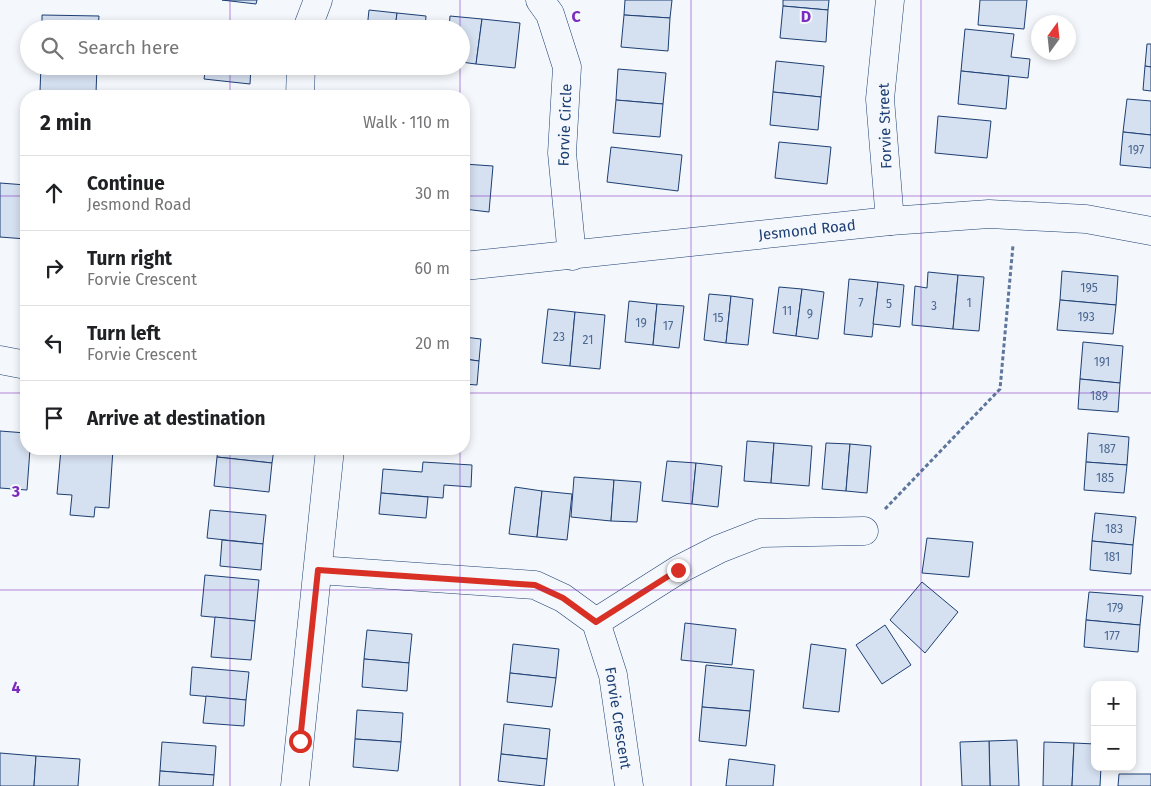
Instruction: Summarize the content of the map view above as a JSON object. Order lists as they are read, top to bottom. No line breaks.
{"streets":{"street":["Forvie Circle","Forvie Street","Jesmond Road","Forvie Crescent"]},"crossings":[["Forvie Circle","Jesmond Road"],["Forvie Street","Jesmond Road"]],"house_numbers":["197","195","7","1","5","3","11","9","193","15","19","17","23","21","191","189","187","185","183","181","179","177"],"north":"top","page":{"search":"Search here","heading":["2 min","Walk · 110 m"],"list":[["Continue","Jesmond Road","30 m"],["Turn right","Forvie Crescent","60 m"],["Turn left","Forvie Crescent","20 m"],"Arrive at destination"],"map_buttons":["+","−"]},"grid":{"columns":["C","D"],"rows":["3","4"]}}
